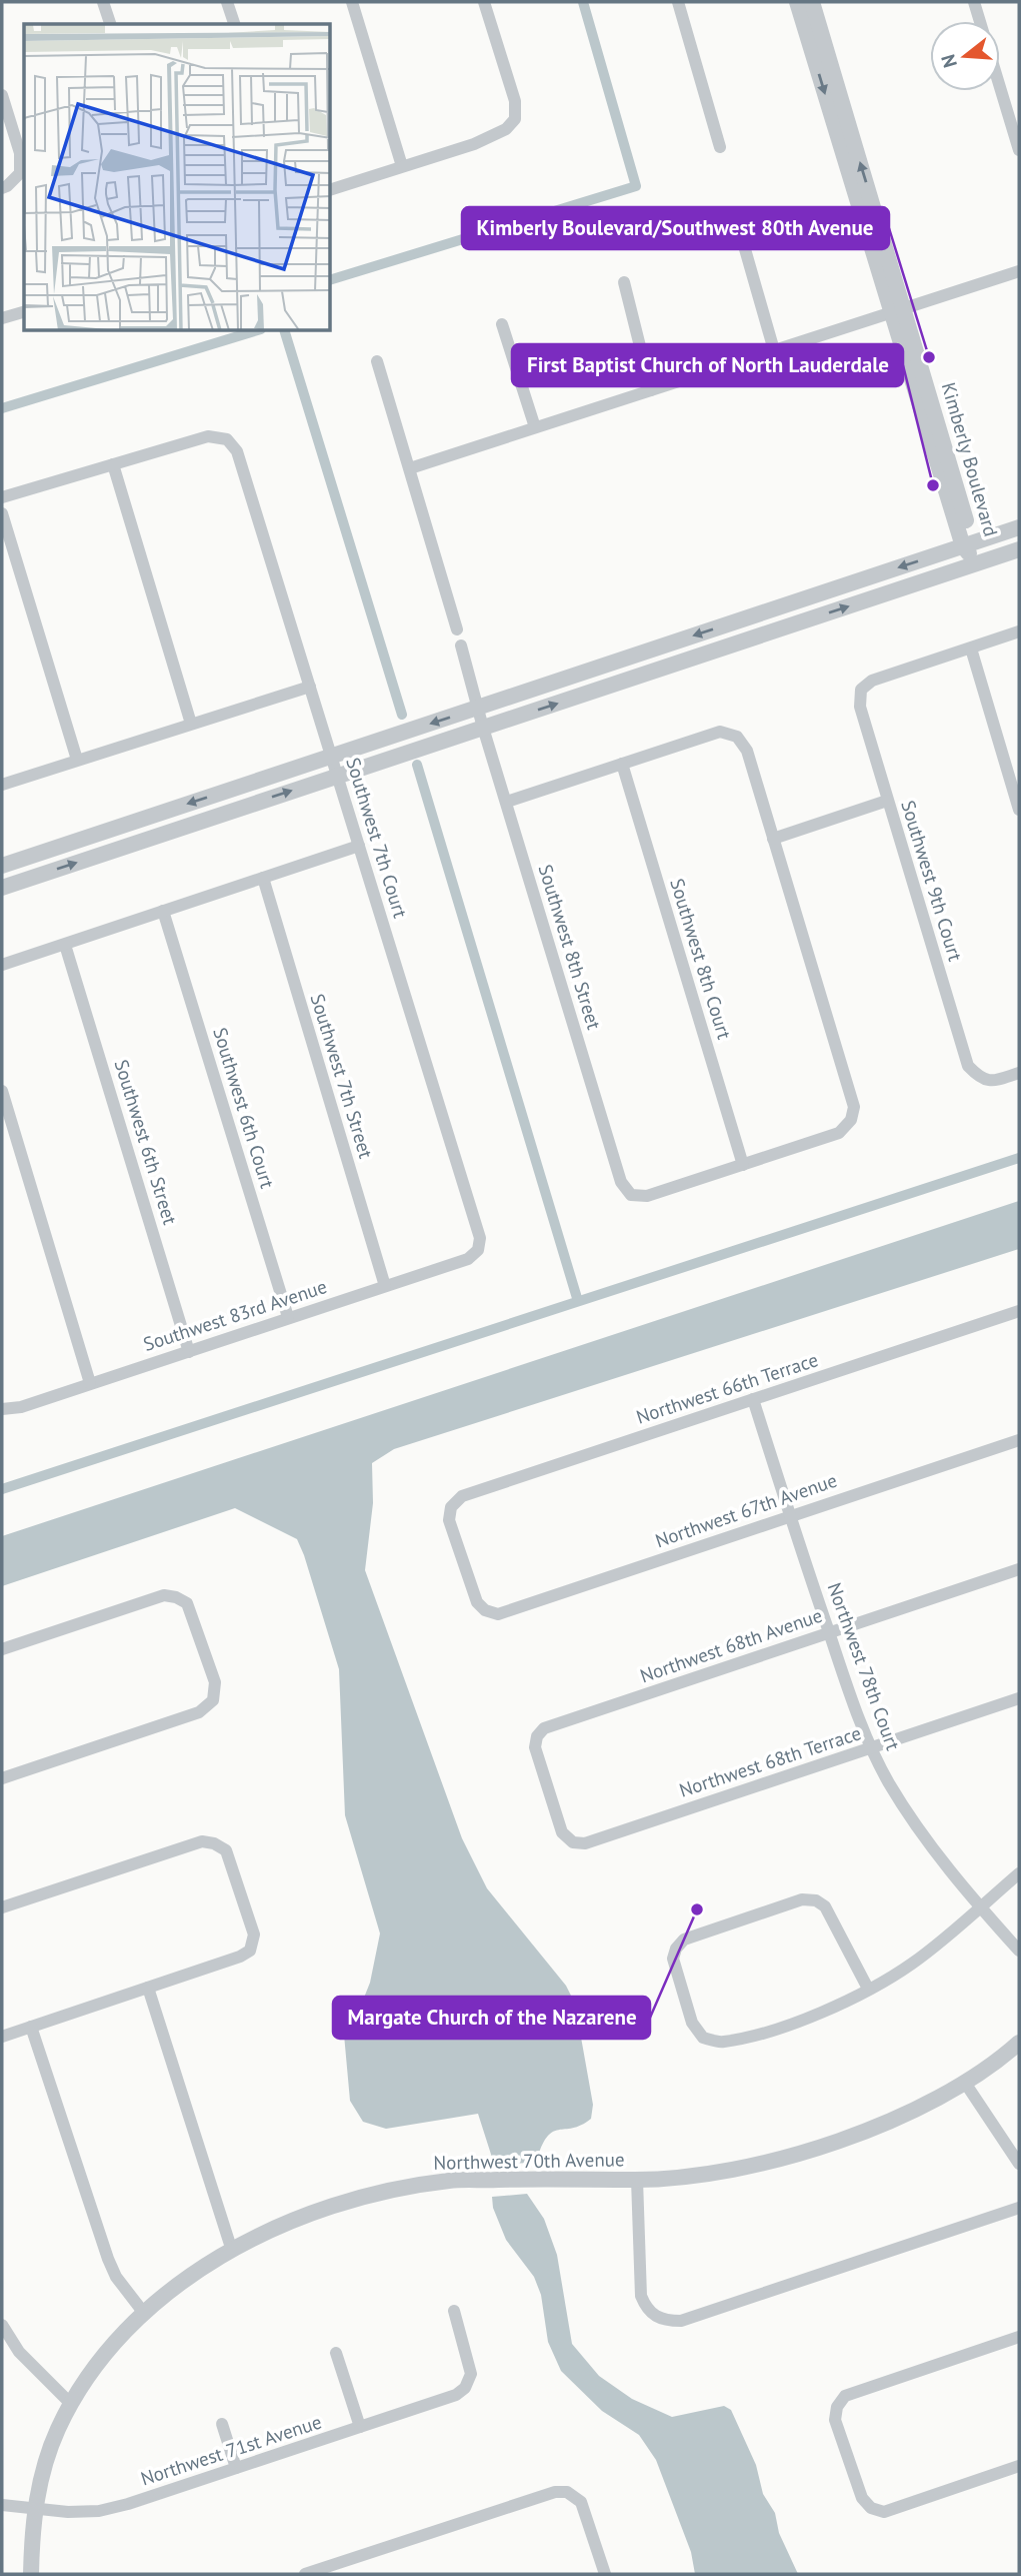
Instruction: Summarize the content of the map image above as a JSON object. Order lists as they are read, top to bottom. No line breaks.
{"streets":{"street":["Kimberly Boulevard","Southwest 7th Court","Southwest 9th Court","Southwest 8th Street","Southwest 8th Court","Southwest 7th Street","Southwest 6th Court","Southwest 6th Street","Southwest 83rd Avenue","Northwest 66th Terrace","Northwest 67th Avenue","Northwest 68th Avenue","Northwest 78th Court","Northwest 68th Terrace","Northwest 70th Avenue","Northwest 71st Avenue"]},"crossings":[["Southwest 7th Court","Southwest 83rd Avenue"],["Southwest 8th Street","Southwest 8th Court"],["Southwest 7th Street","Southwest 83rd Avenue"],["Southwest 6th Court","Southwest 83rd Avenue"],["Southwest 6th Street","Southwest 83rd Avenue"],["Northwest 66th Terrace","Northwest 67th Avenue"],["Northwest 66th Terrace","Northwest 78th Court"],["Northwest 67th Avenue","Northwest 78th Court"],["Northwest 68th Avenue","Northwest 78th Court"],["Northwest 68th Avenue","Northwest 68th Terrace"],["Northwest 78th Court","Northwest 68th Terrace"],["Northwest 70th Avenue","Northwest 71st Avenue"]],"places":["Kimberly Boulevard/Southwest 80th Avenue","First Baptist Church of North Lauderdale","Margate Church of the Nazarene"],"north":"left"}
